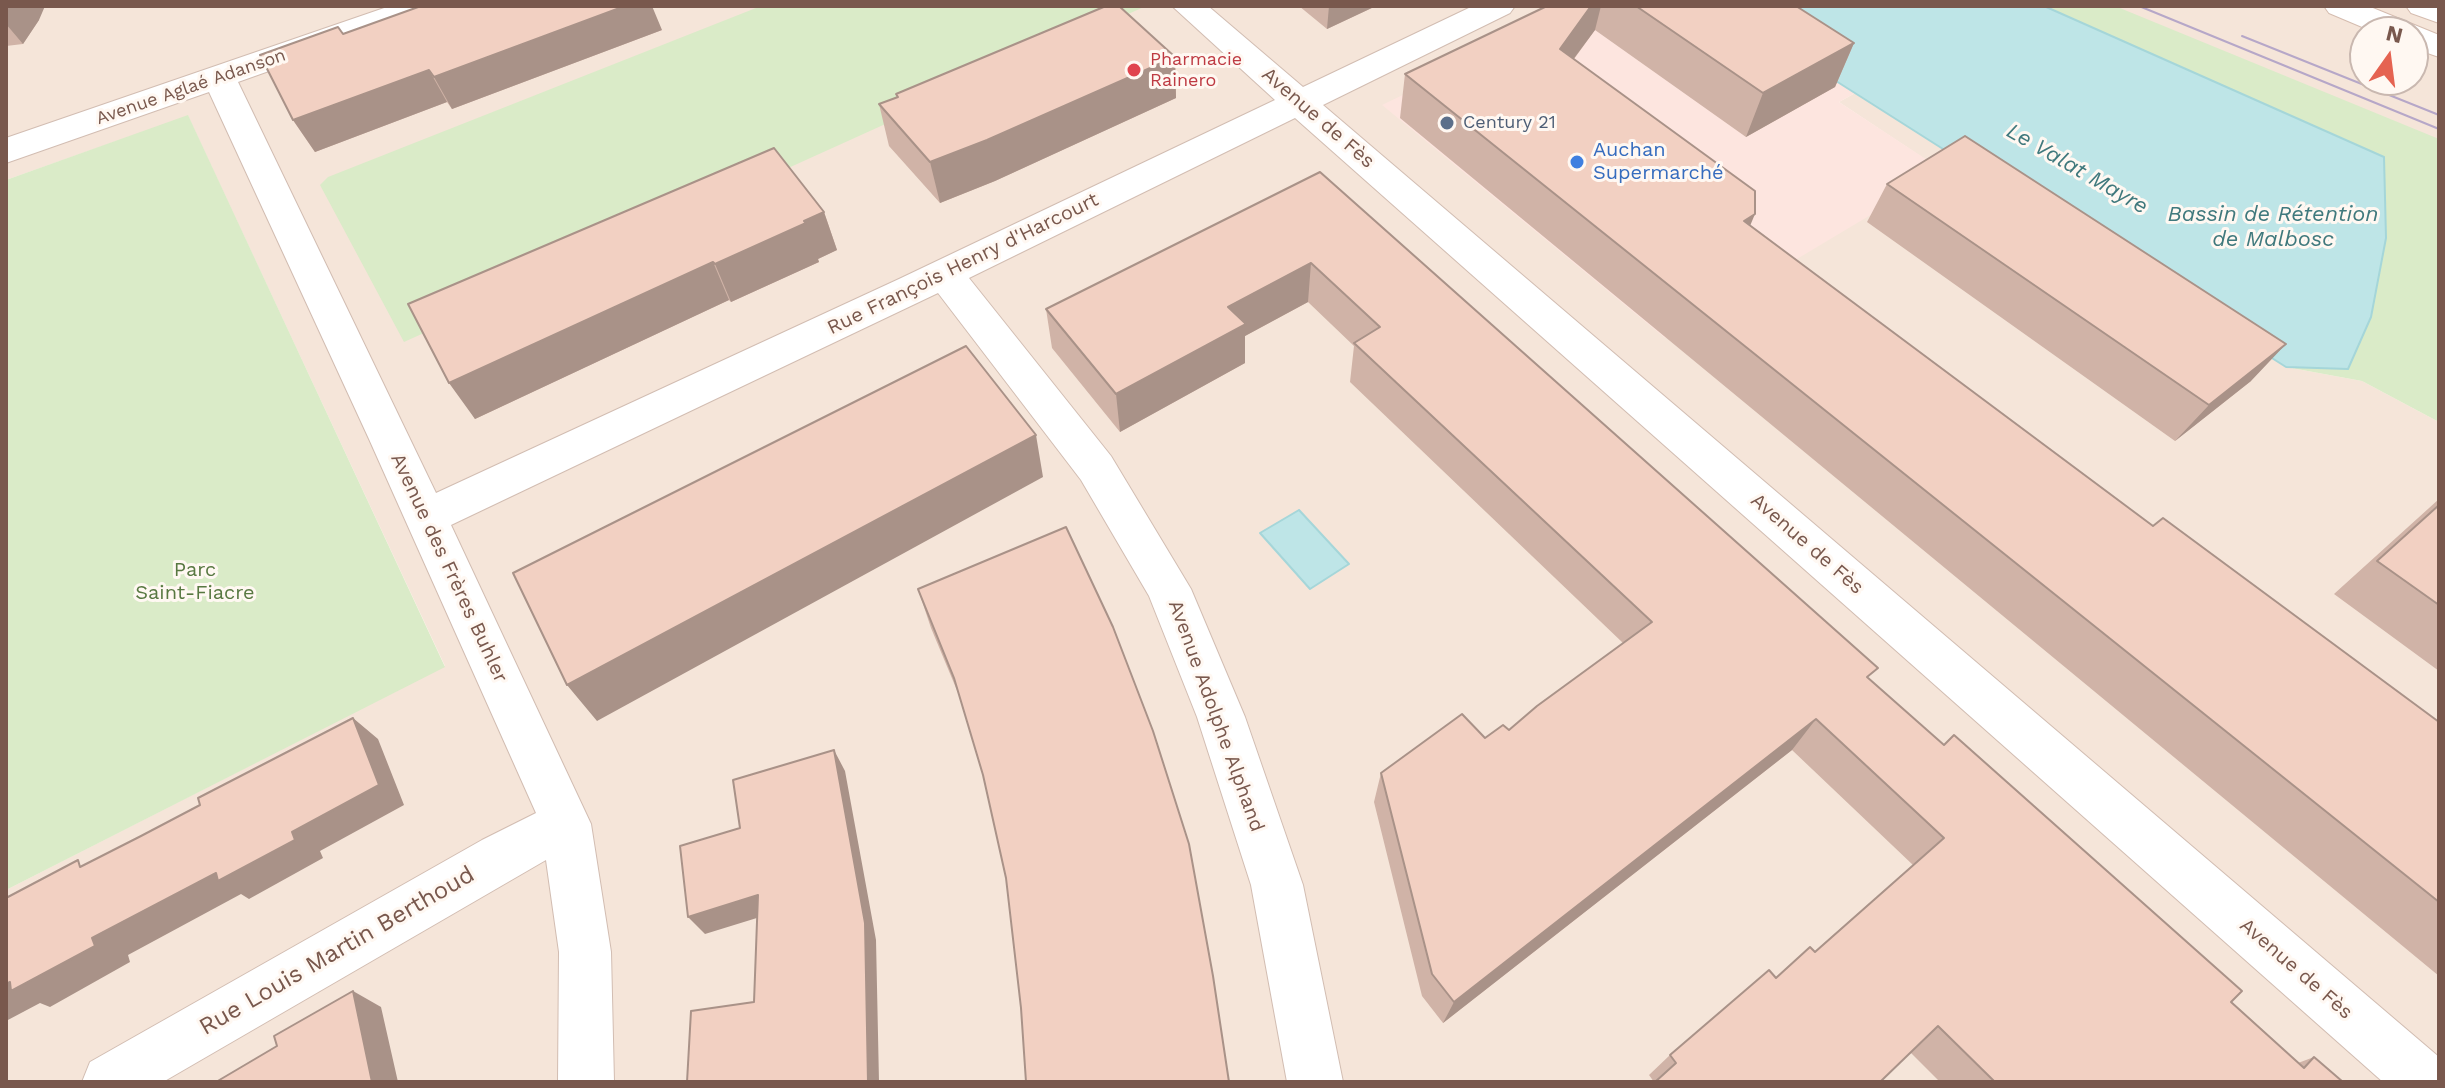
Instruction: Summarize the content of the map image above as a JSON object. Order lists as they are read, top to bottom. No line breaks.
{"streets":{"street":["Avenue Aglaé Adanson","Avenue de Fès","Rue François Henry d'Harcourt","Avenue des Frères Buhler","Avenue Adolphe Alphand","Rue Louis Martin Berthoud"]},"crossings":[["Avenue Aglaé Adanson","Avenue des Frères Buhler"],["Avenue de Fès","Rue François Henry d'Harcourt"],["Rue François Henry d'Harcourt","Avenue des Frères Buhler"],["Rue François Henry d'Harcourt","Avenue Adolphe Alphand"],["Avenue des Frères Buhler","Rue Louis Martin Berthoud"]],"water":["Le Valat Mayre","Bassin de Rétention de Malbosc"],"parks":["Parc Saint-Fiacre"],"places":["Pharmacie Rainero","Century 21","Auchan Supermarché"],"north":"top"}
